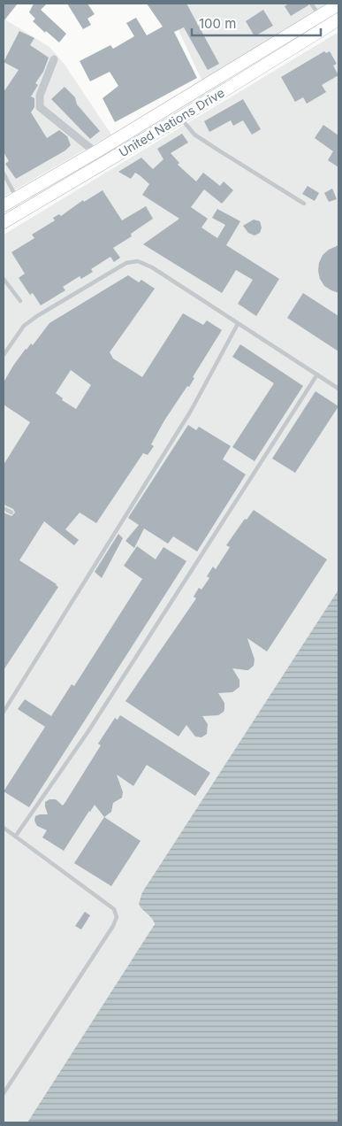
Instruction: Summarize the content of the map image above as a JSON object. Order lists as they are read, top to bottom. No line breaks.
{"streets":{"highway":["United Nations Drive"]},"scale_bar":"100 m"}
